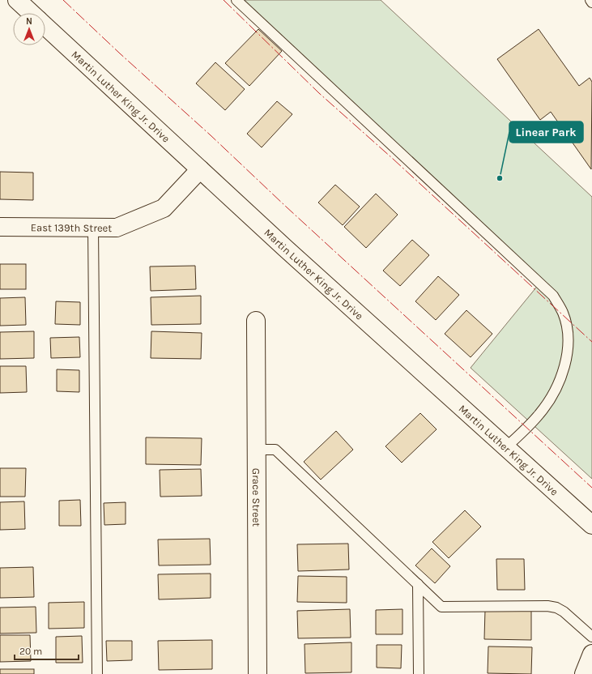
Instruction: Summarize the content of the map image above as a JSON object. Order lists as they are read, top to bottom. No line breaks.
{"streets":{"main road":["Martin Luther King Jr. Drive","East 139th Street","Grace Street"]},"crossings":[["Martin Luther King Jr. Drive","East 139th Street"]],"places":["Linear Park"],"scale_bar":"20 m","north":"top"}
